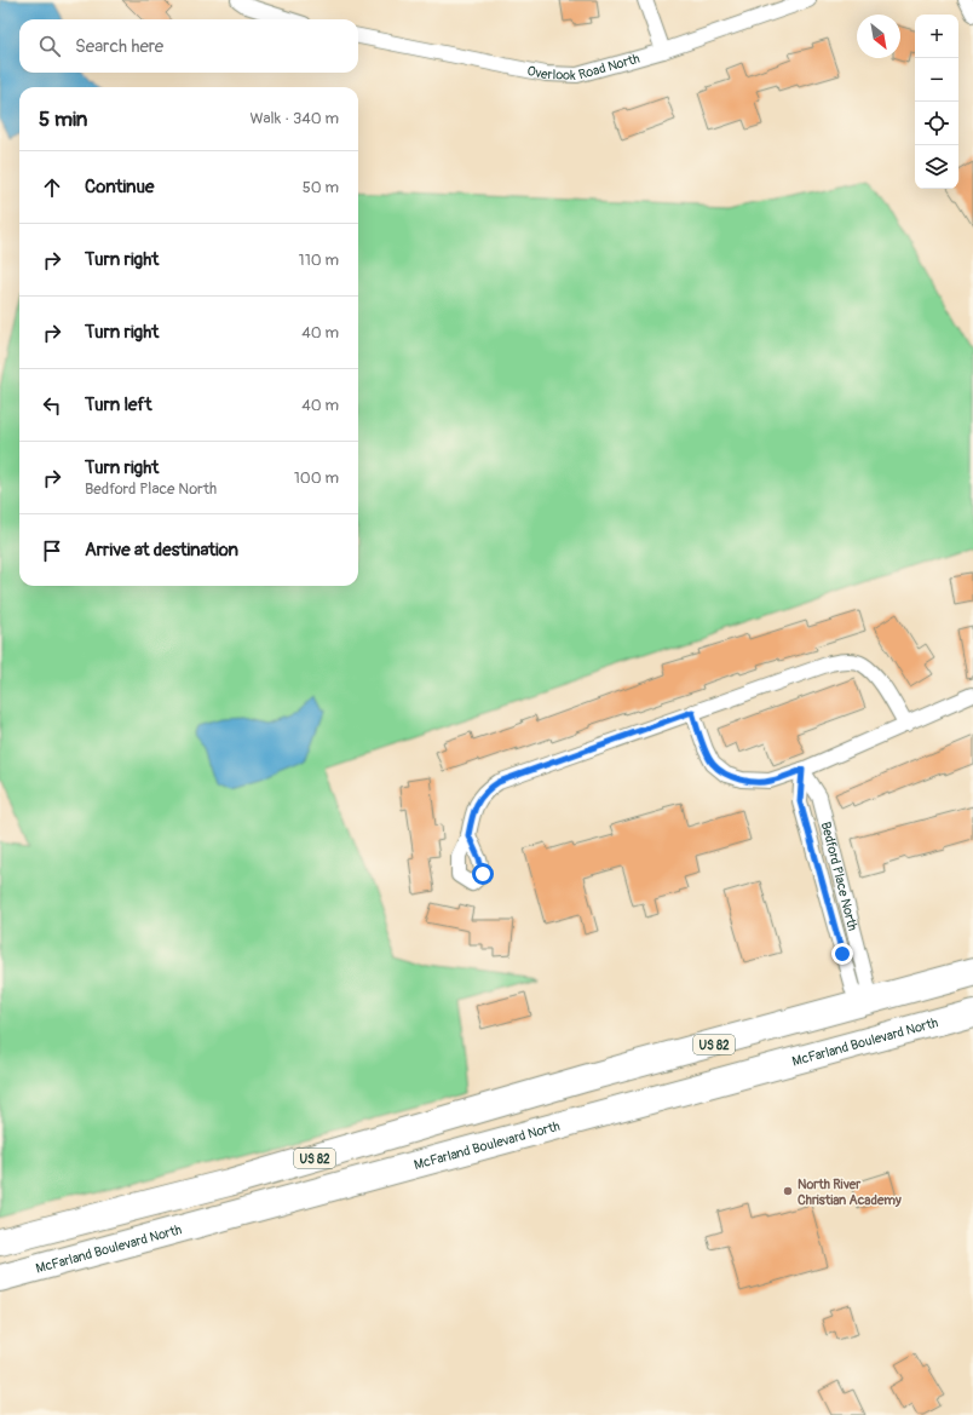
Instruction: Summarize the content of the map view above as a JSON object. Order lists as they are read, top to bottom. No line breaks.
{"streets":{"highway":["McFarland Boulevard North","US 82"],"street":["Overlook Road North","Bedford Place North"]},"crossings":[["Bedford Place North","US 82"]],"places":["North River Christian Academy"],"north":"bottom right","page":{"map_buttons":["+","−"],"search":"Search here","heading":["5 min","Walk · 340 m"],"list":[["Continue","50 m"],["Turn right","110 m"],["Turn right","40 m"],["Turn left","40 m"],["Turn right","Bedford Place North","100 m"],"Arrive at destination"]}}
